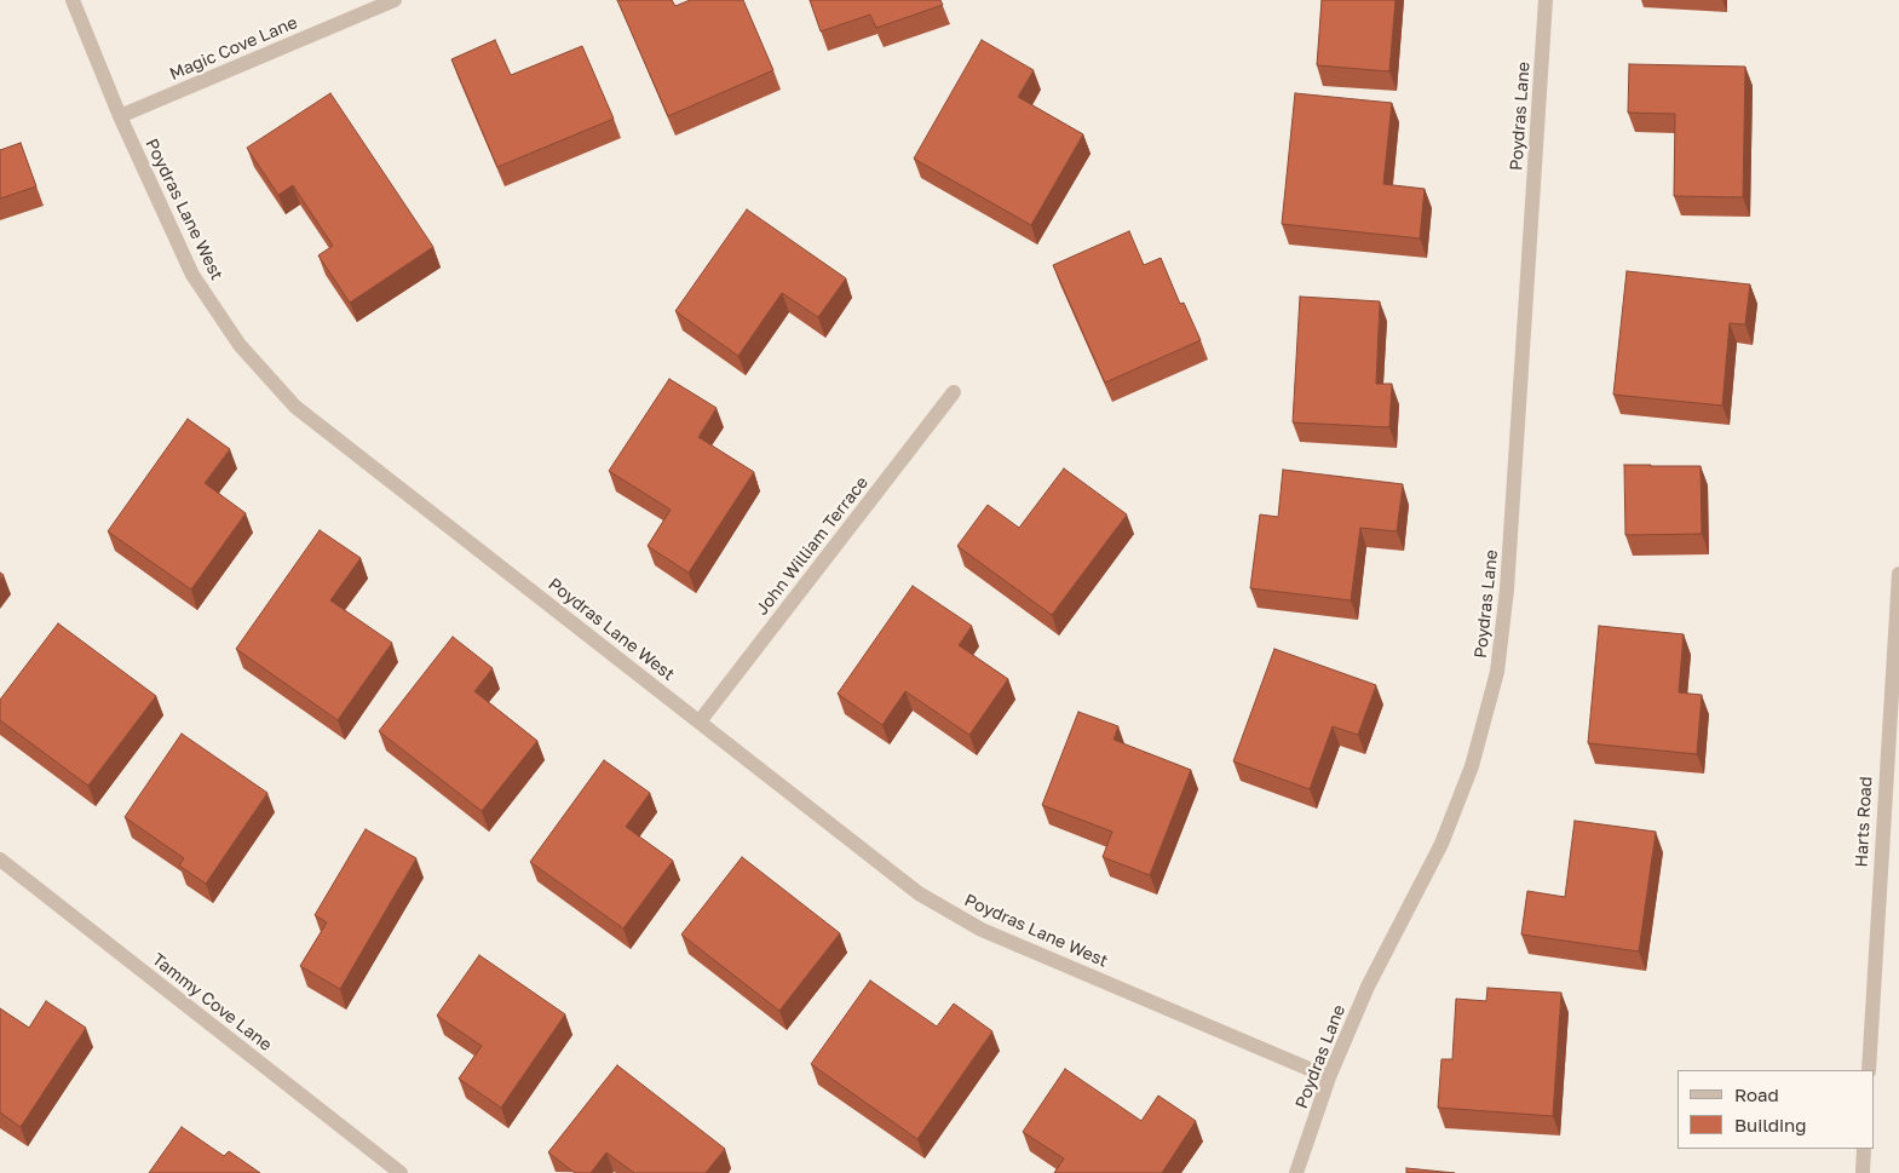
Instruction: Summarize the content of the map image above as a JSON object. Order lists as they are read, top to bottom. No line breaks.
{"streets":{"street":["Magic Cove Lane","Poydras Lane","Poydras Lane West","John William Terrace","Harts Road","Tammy Cove Lane"]},"crossings":[["Magic Cove Lane","Poydras Lane West"],["Poydras Lane","Poydras Lane West"],["Poydras Lane West","John William Terrace"]],"legend":["Road","Building"]}
